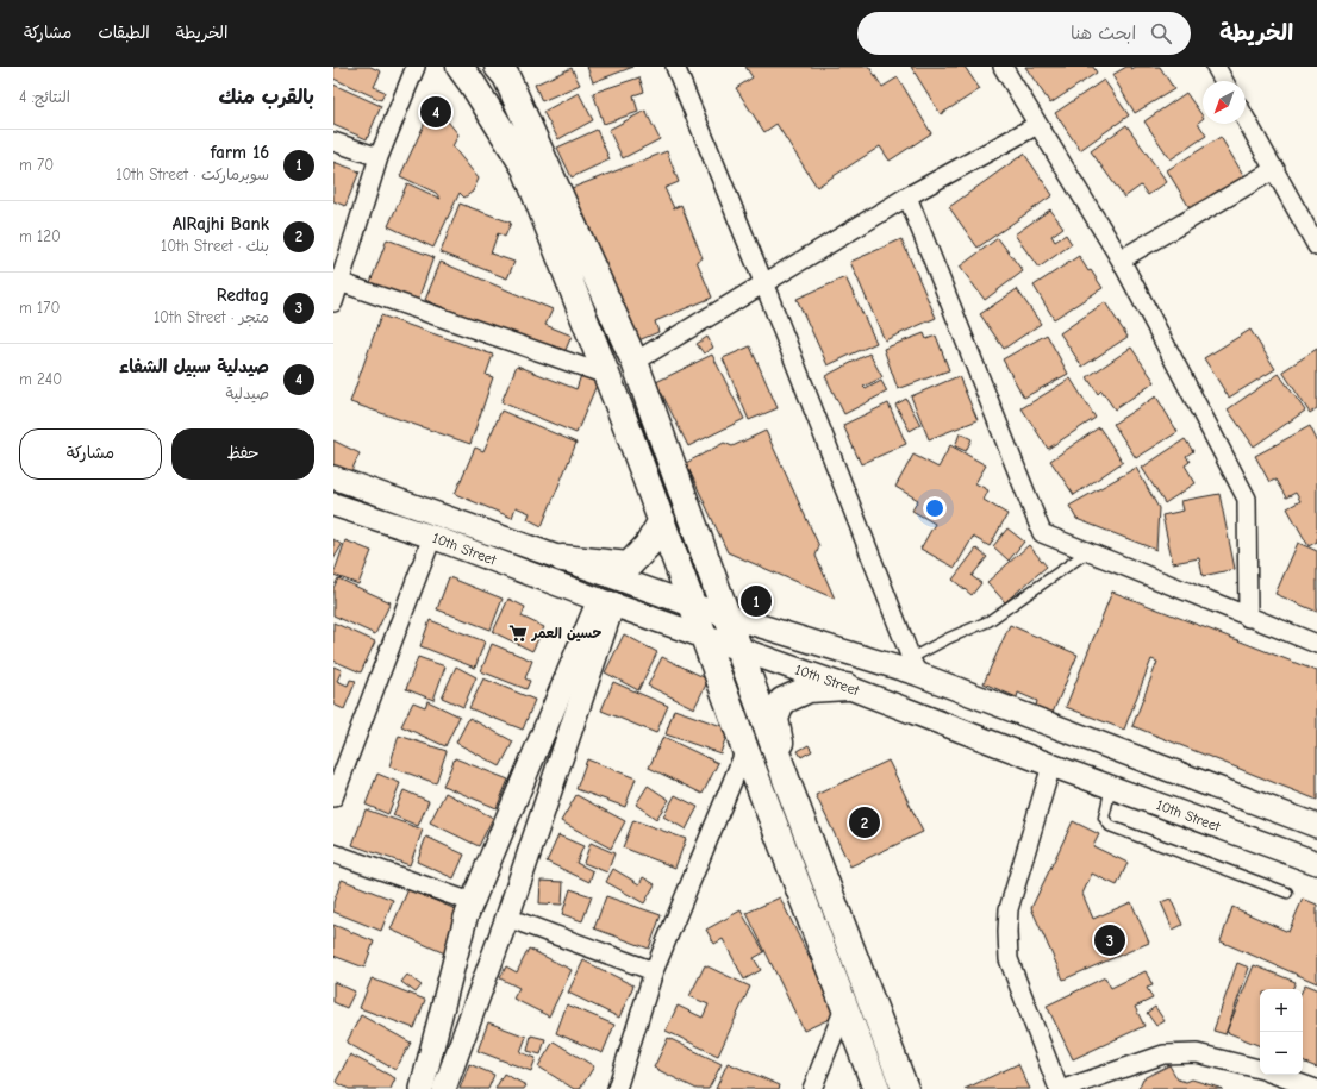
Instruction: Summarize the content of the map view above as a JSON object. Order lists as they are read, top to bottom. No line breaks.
{"streets":{"street":["10th Street"]},"places":{"supermarket":["حسين العمر"]},"north":"bottom left","page":{"header":"الخريطة","search":"ابحث هنا","nav":["الخريطة","الطبقات","مشاركة"],"heading":["بالقرب منك","النتائج: 4"],"pins":["4","1","2","3"],"list":[{"mark":"1","name":"farm 16","note":"سوبرماركت · 10th Street","value":"70 m"},{"mark":"2","name":"AlRajhi Bank","note":"بنك · 10th Street","value":"120 m"},{"mark":"3","name":"Redtag","note":"متجر · 10th Street","value":"170 m"},{"mark":"4","name":"صيدلية سبيل الشفاء","note":"صيدلية","value":"240 m"}],"buttons":["حفظ","مشاركة"],"map_buttons":["+","−"]}}
